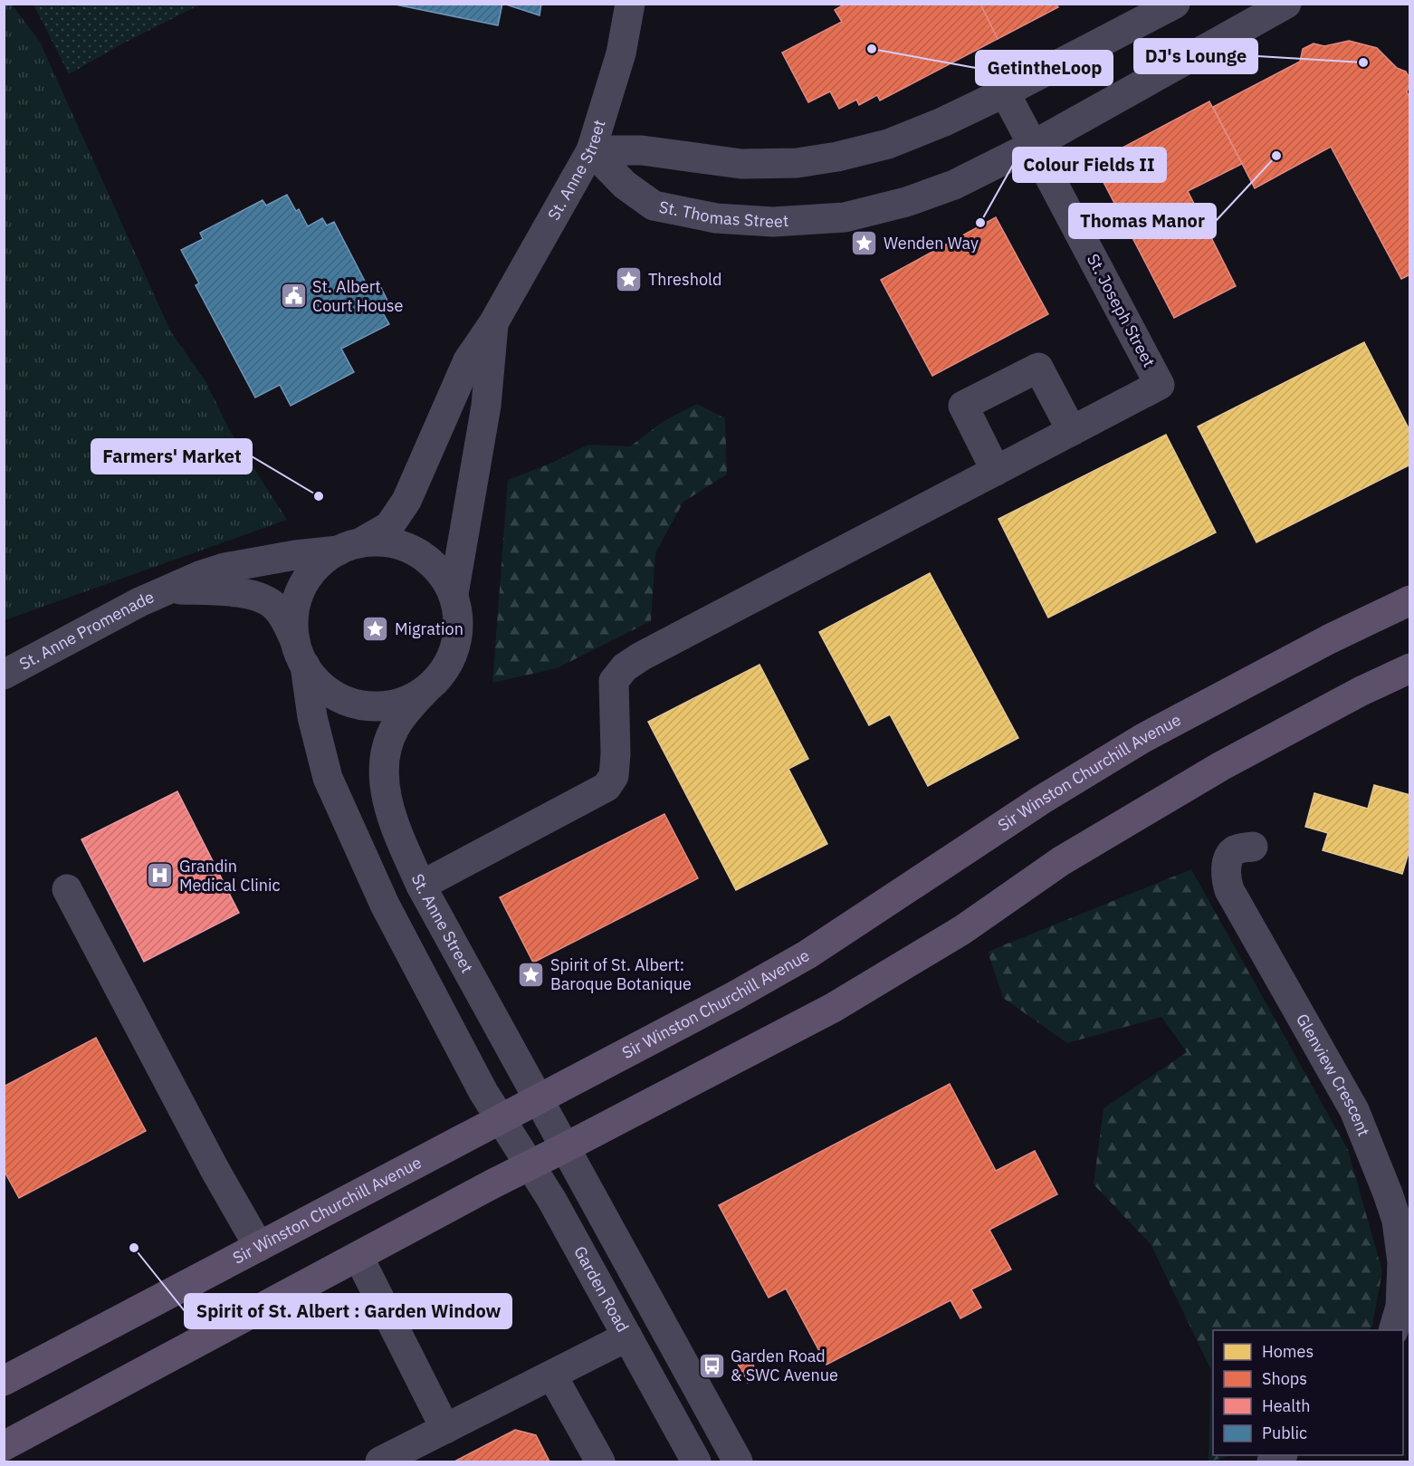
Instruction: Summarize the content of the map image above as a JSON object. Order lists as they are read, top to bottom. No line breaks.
{"streets":{"main road":["Sir Winston Churchill Avenue"],"street":["St. Anne Street","St. Thomas Street","St. Joseph Street","St. Anne Promenade","Glenview Crescent","Garden Road"]},"crossings":[["St. Anne Street","St. Thomas Street"],["St. Anne Street","St. Anne Promenade"],["St. Anne Street","Sir Winston Churchill Avenue"],["St. Thomas Street","St. Joseph Street"],["Sir Winston Churchill Avenue","Garden Road"]],"places":{"other":["GetintheLoop","DJ's Lounge","Thomas Manor","Colour Fields II","Farmers' Market","Spirit of St. Albert : Garden Window"],"place":["Wenden Way","Threshold","Migration","Spirit of St. Albert: Baroque Botanique"],"public building":["St. Albert Court House"],"hospital":["Grandin Medical Clinic"],"bus stop":["Garden Road & SWC Avenue"]},"legend":["Homes","Shops","Health","Public"]}
